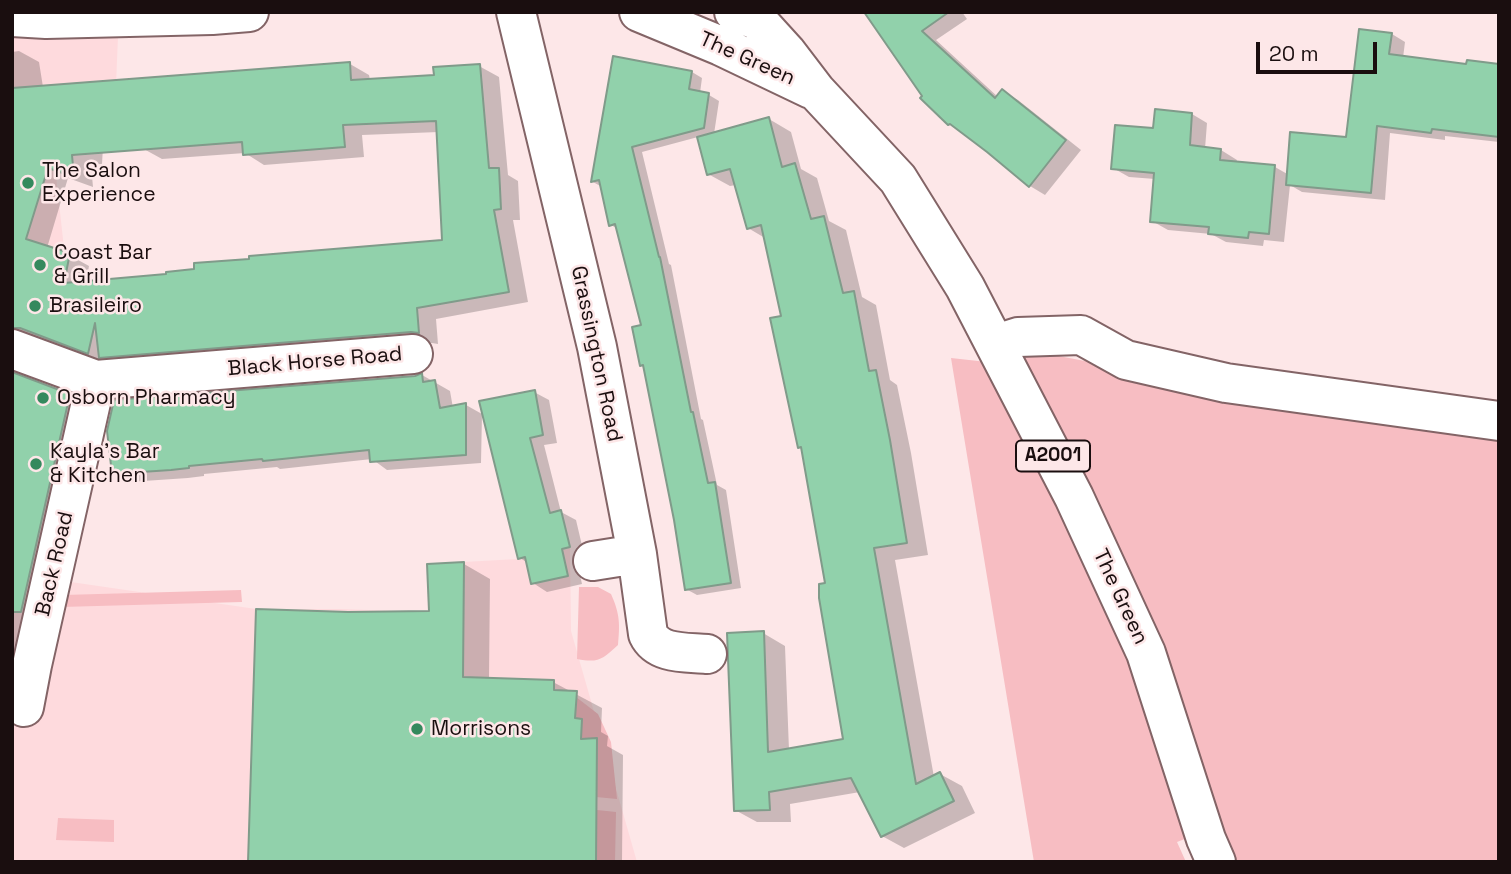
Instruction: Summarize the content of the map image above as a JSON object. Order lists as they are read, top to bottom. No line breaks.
{"streets":{"street":["The Green","Grassington Road","Black Horse Road","A2001","Back Road"]},"crossings":[["Black Horse Road","Back Road"]],"places":["The Salon Experience","Coast Bar & Grill","Brasileiro","Osborn Pharmacy","Kayla's Bar & Kitchen","Morrisons"],"scale_bar":"20 m"}
